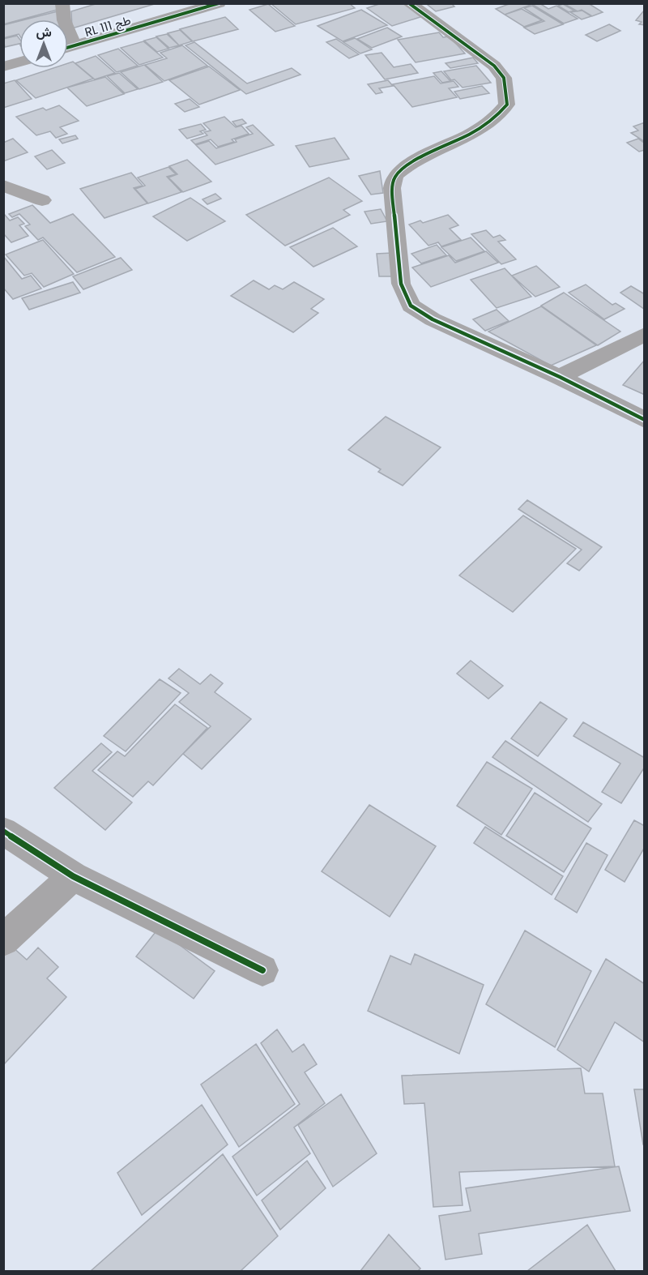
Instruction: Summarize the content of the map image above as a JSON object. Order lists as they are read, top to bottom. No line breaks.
{"streets":{"street":["RL طج 111"]},"north":"top"}
